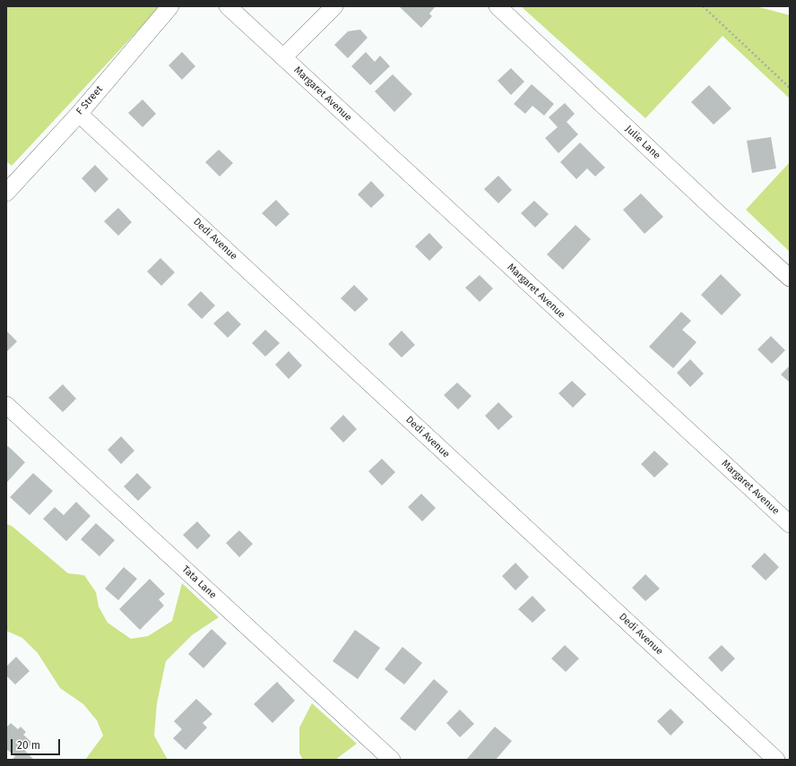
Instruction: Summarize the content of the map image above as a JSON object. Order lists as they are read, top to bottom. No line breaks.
{"streets":{"street":["Margaret Avenue","F Street","Julie Lane","Dedi Avenue","Tata Lane"]},"crossings":[["F Street","Dedi Avenue"]],"scale_bar":"20 m"}
